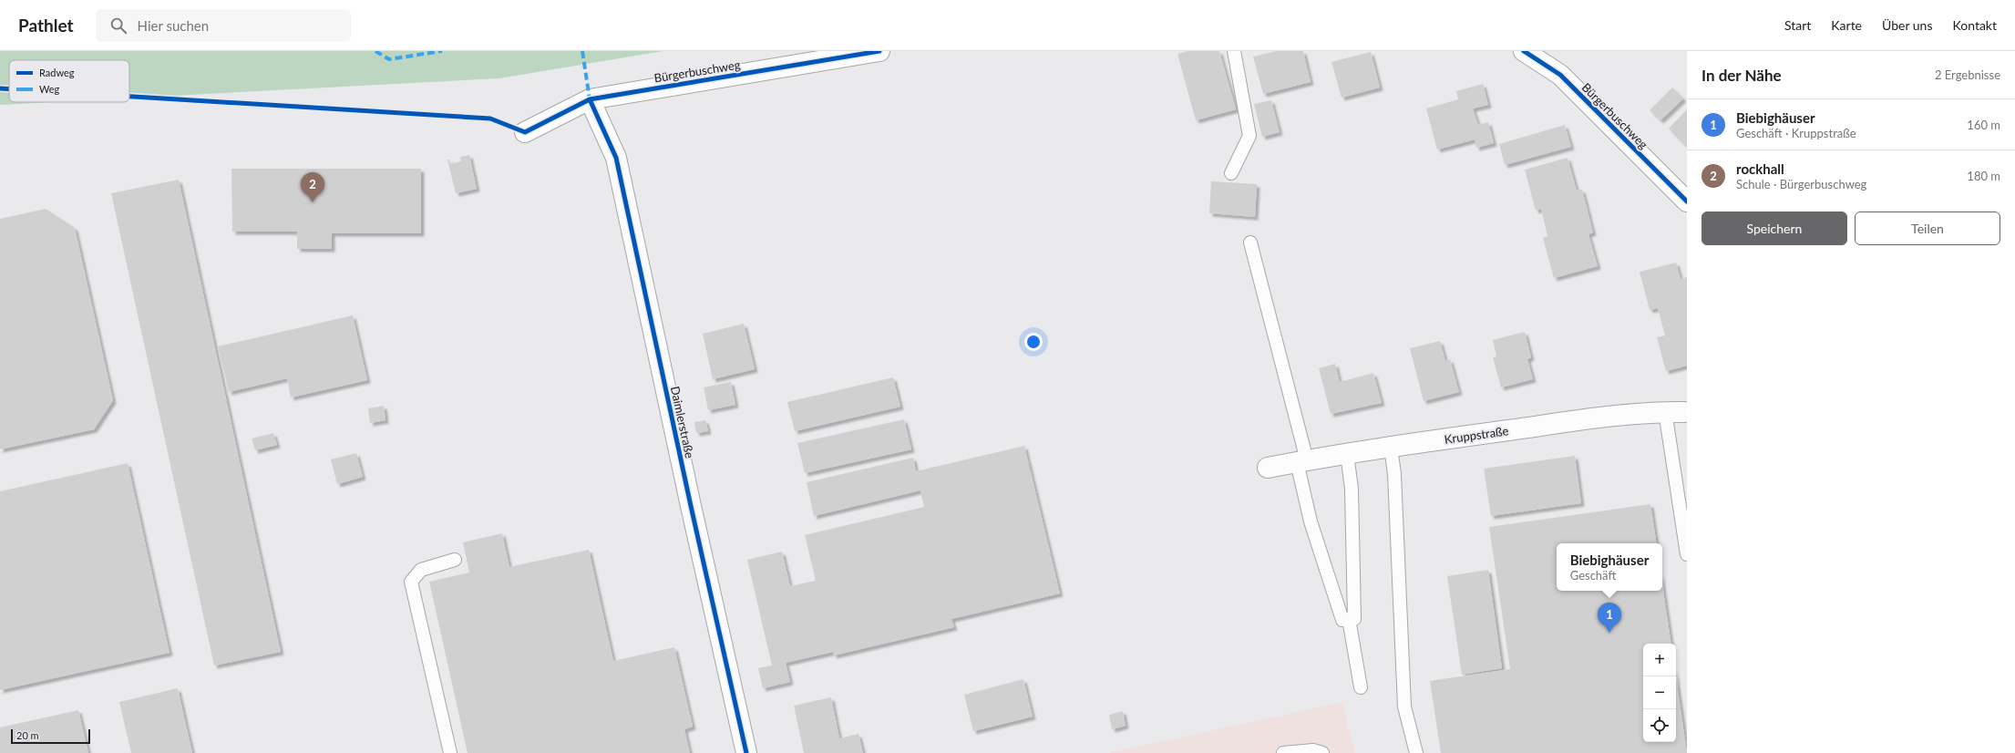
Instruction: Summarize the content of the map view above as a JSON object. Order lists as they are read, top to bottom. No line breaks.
{"streets":{"street":["Bürgerbuschweg","Daimlerstraße","Kruppstraße"]},"crossings":[["Bürgerbuschweg","Daimlerstraße"]],"legend":["Radweg","Weg"],"scale_bar":"20 m","page":{"header":"Pathlet","search":"Hier suchen","nav":["Start","Karte","Über uns","Kontakt"],"heading":["In der Nähe","2 Ergebnisse"],"list":[{"mark":"1","name":"Biebighäuser","note":"Geschäft · Kruppstraße","value":"160 m"},{"mark":"2","name":"rockhall","note":"Schule · Bürgerbuschweg","value":"180 m"}],"pins":["2","1"],"buttons":["Speichern","Teilen"],"popup":["Biebighäuser","Geschäft"],"map_buttons":["+","−"],"scale":"20 m"}}
